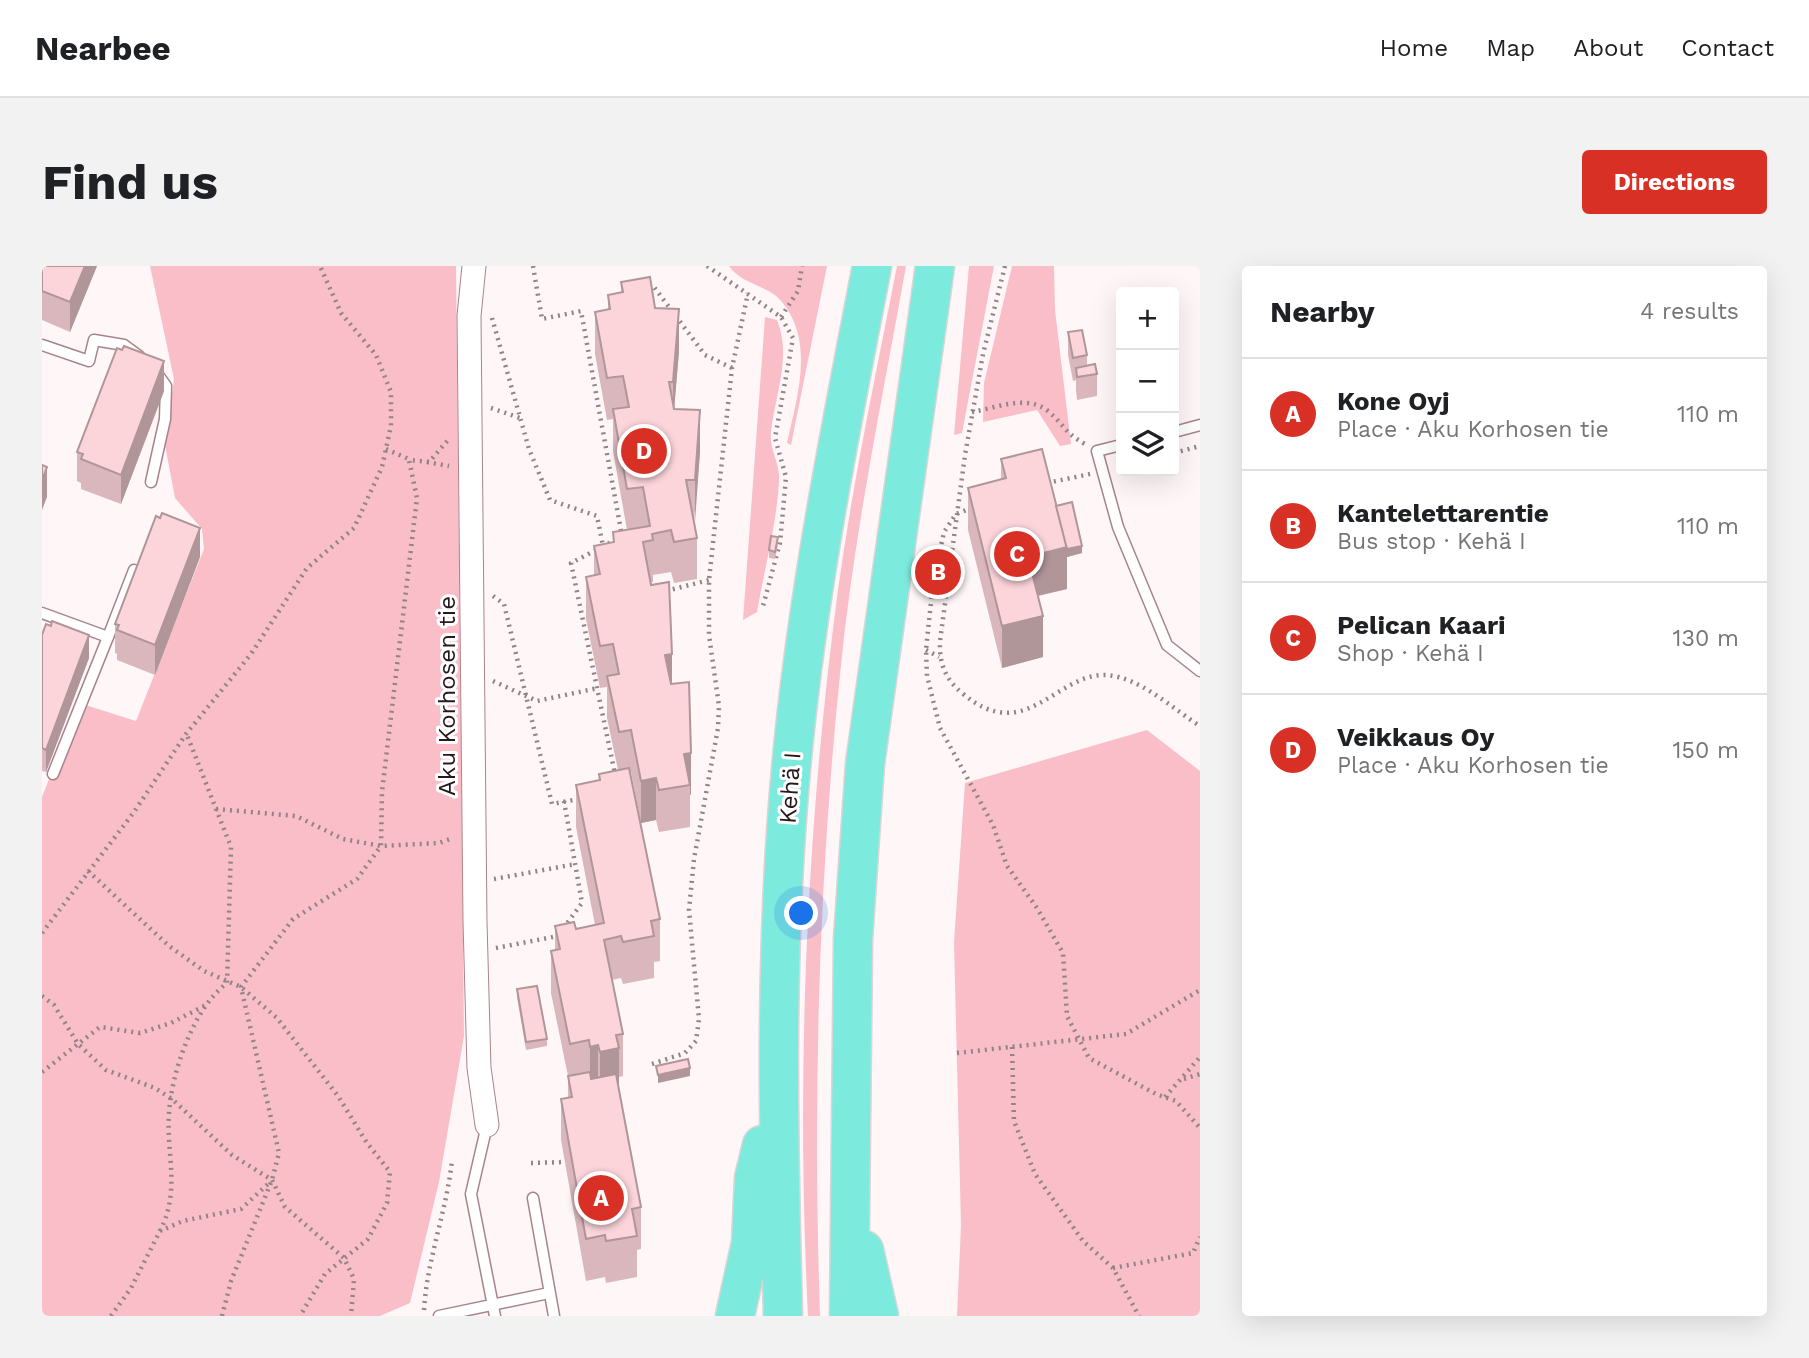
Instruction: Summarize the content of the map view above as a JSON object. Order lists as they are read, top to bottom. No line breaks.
{"streets":{"highway":["Kehä I"],"street":["Aku Korhosen tie"]},"page":{"header":"Nearbee","nav":["Home","Map","About","Contact"],"buttons":"Directions","title":"Find us","heading":["Nearby","4 results"],"map_buttons":["+","−"],"list":[{"mark":"A","name":"Kone Oyj","note":"Place · Aku Korhosen tie","value":"110 m"},{"mark":"B","name":"Kantelettarentie","note":"Bus stop · Kehä I","value":"110 m"},{"mark":"C","name":"Pelican Kaari","note":"Shop · Kehä I","value":"130 m"},{"mark":"D","name":"Veikkaus Oy","note":"Place · Aku Korhosen tie","value":"150 m"}],"pins":["D","C","B","A"]}}
